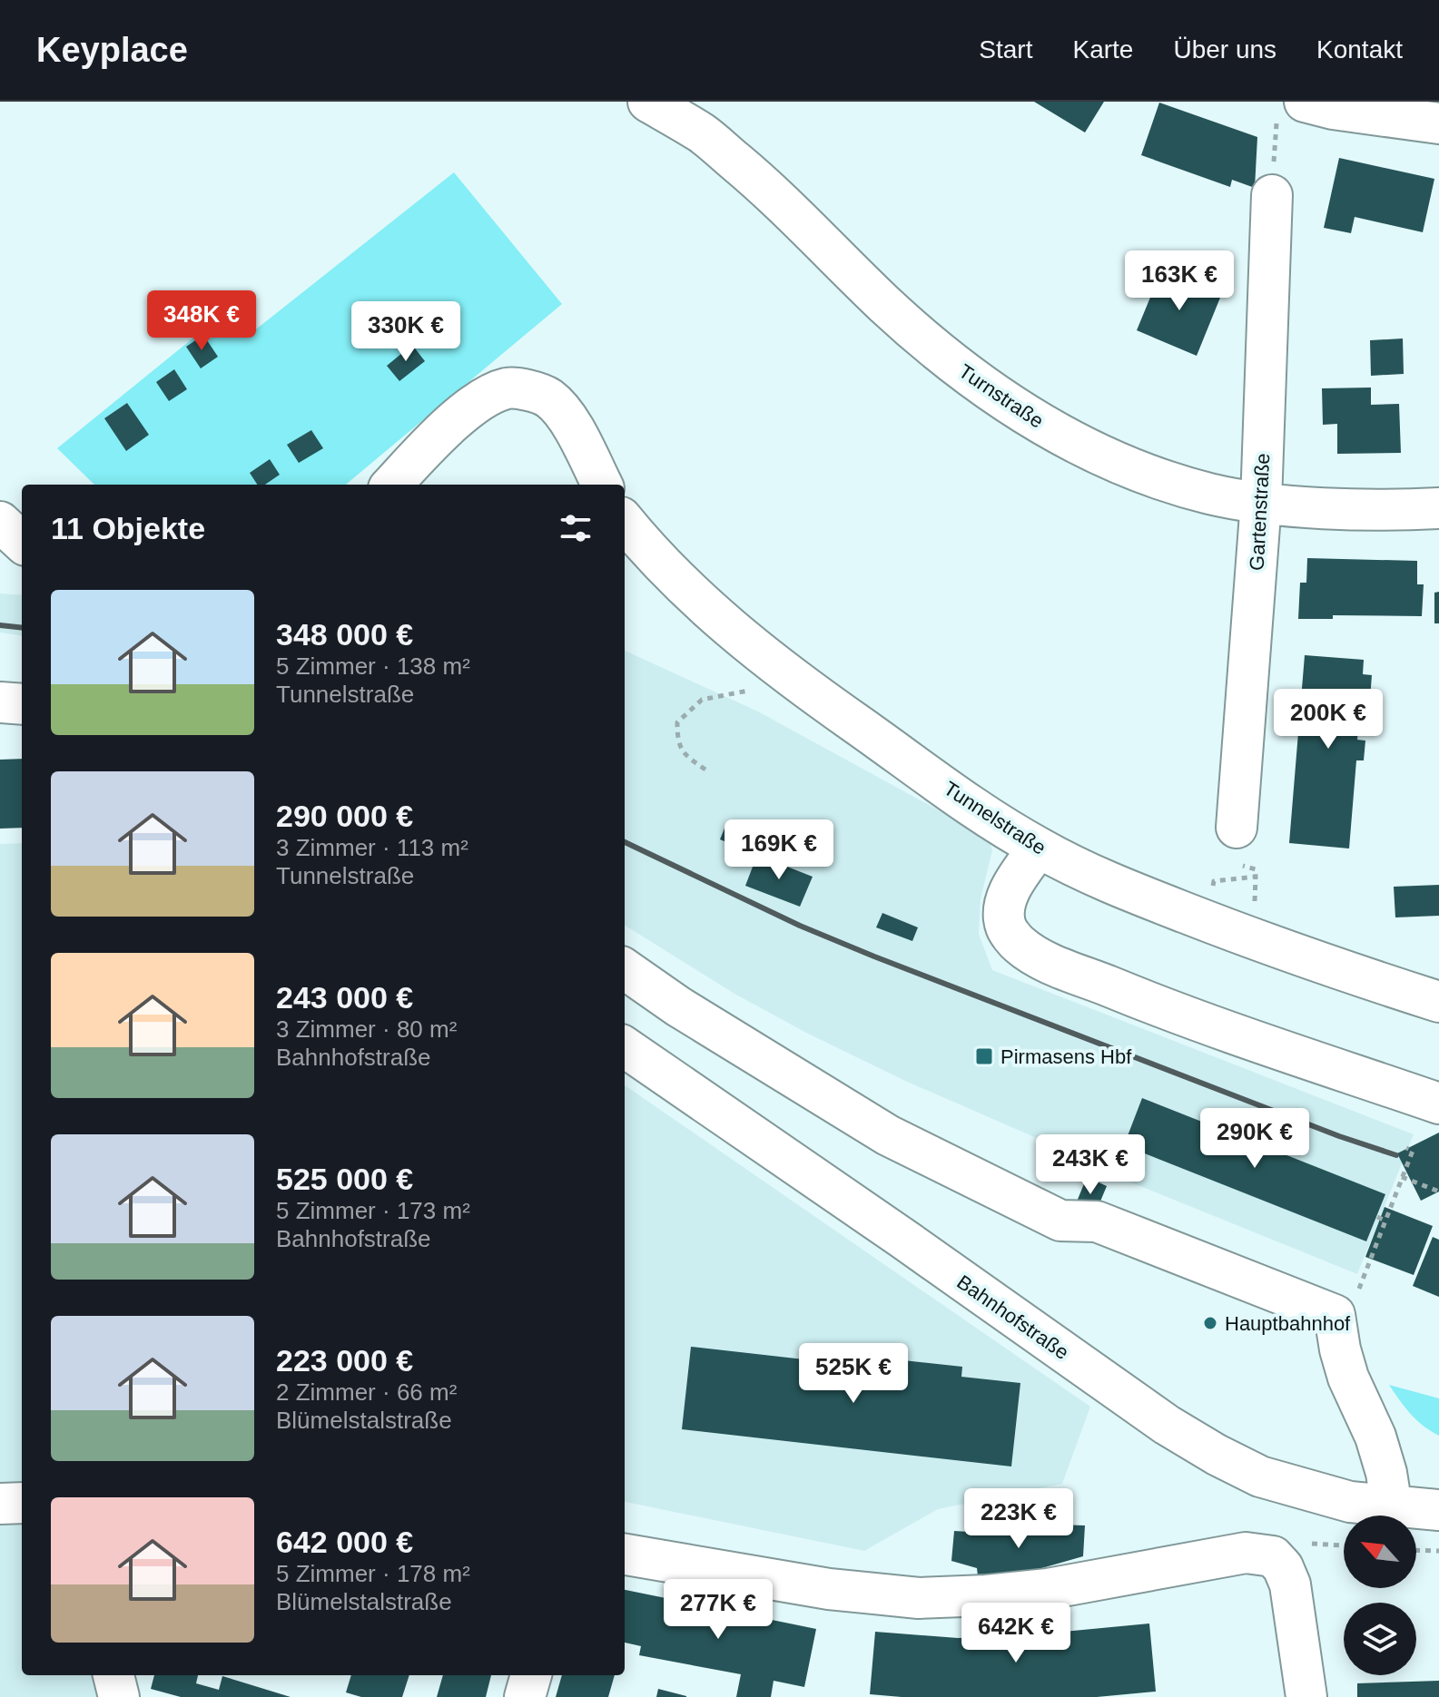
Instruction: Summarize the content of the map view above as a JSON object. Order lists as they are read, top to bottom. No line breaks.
{"streets":{"street":["Turnstraße","Gartenstraße","Tunnelstraße","Bahnhofstraße"]},"crossings":[["Turnstraße","Gartenstraße"]],"places":{"transit":["Pirmasens Hbf"],"other":["Hauptbahnhof"]},"north":"top left","page":{"header":"Keyplace","nav":["Start","Karte","Über uns","Kontakt"],"price":["163K €","348K €","330K €","200K €","169K €","290K €","243K €","525K €","223K €","277K €","642K €"],"heading":"11 Objekte","list":[{"name":"348 000 €","note":"5 Zimmer · 138 m² · Tunnelstraße"},{"name":"290 000 €","note":"3 Zimmer · 113 m² · Tunnelstraße"},{"name":"243 000 €","note":"3 Zimmer · 80 m² · Bahnhofstraße"},{"name":"525 000 €","note":"5 Zimmer · 173 m² · Bahnhofstraße"},{"name":"223 000 €","note":"2 Zimmer · 66 m² · Blümelstalstraße"},{"name":"642 000 €","note":"5 Zimmer · 178 m² · Blümelstalstraße"}]}}
